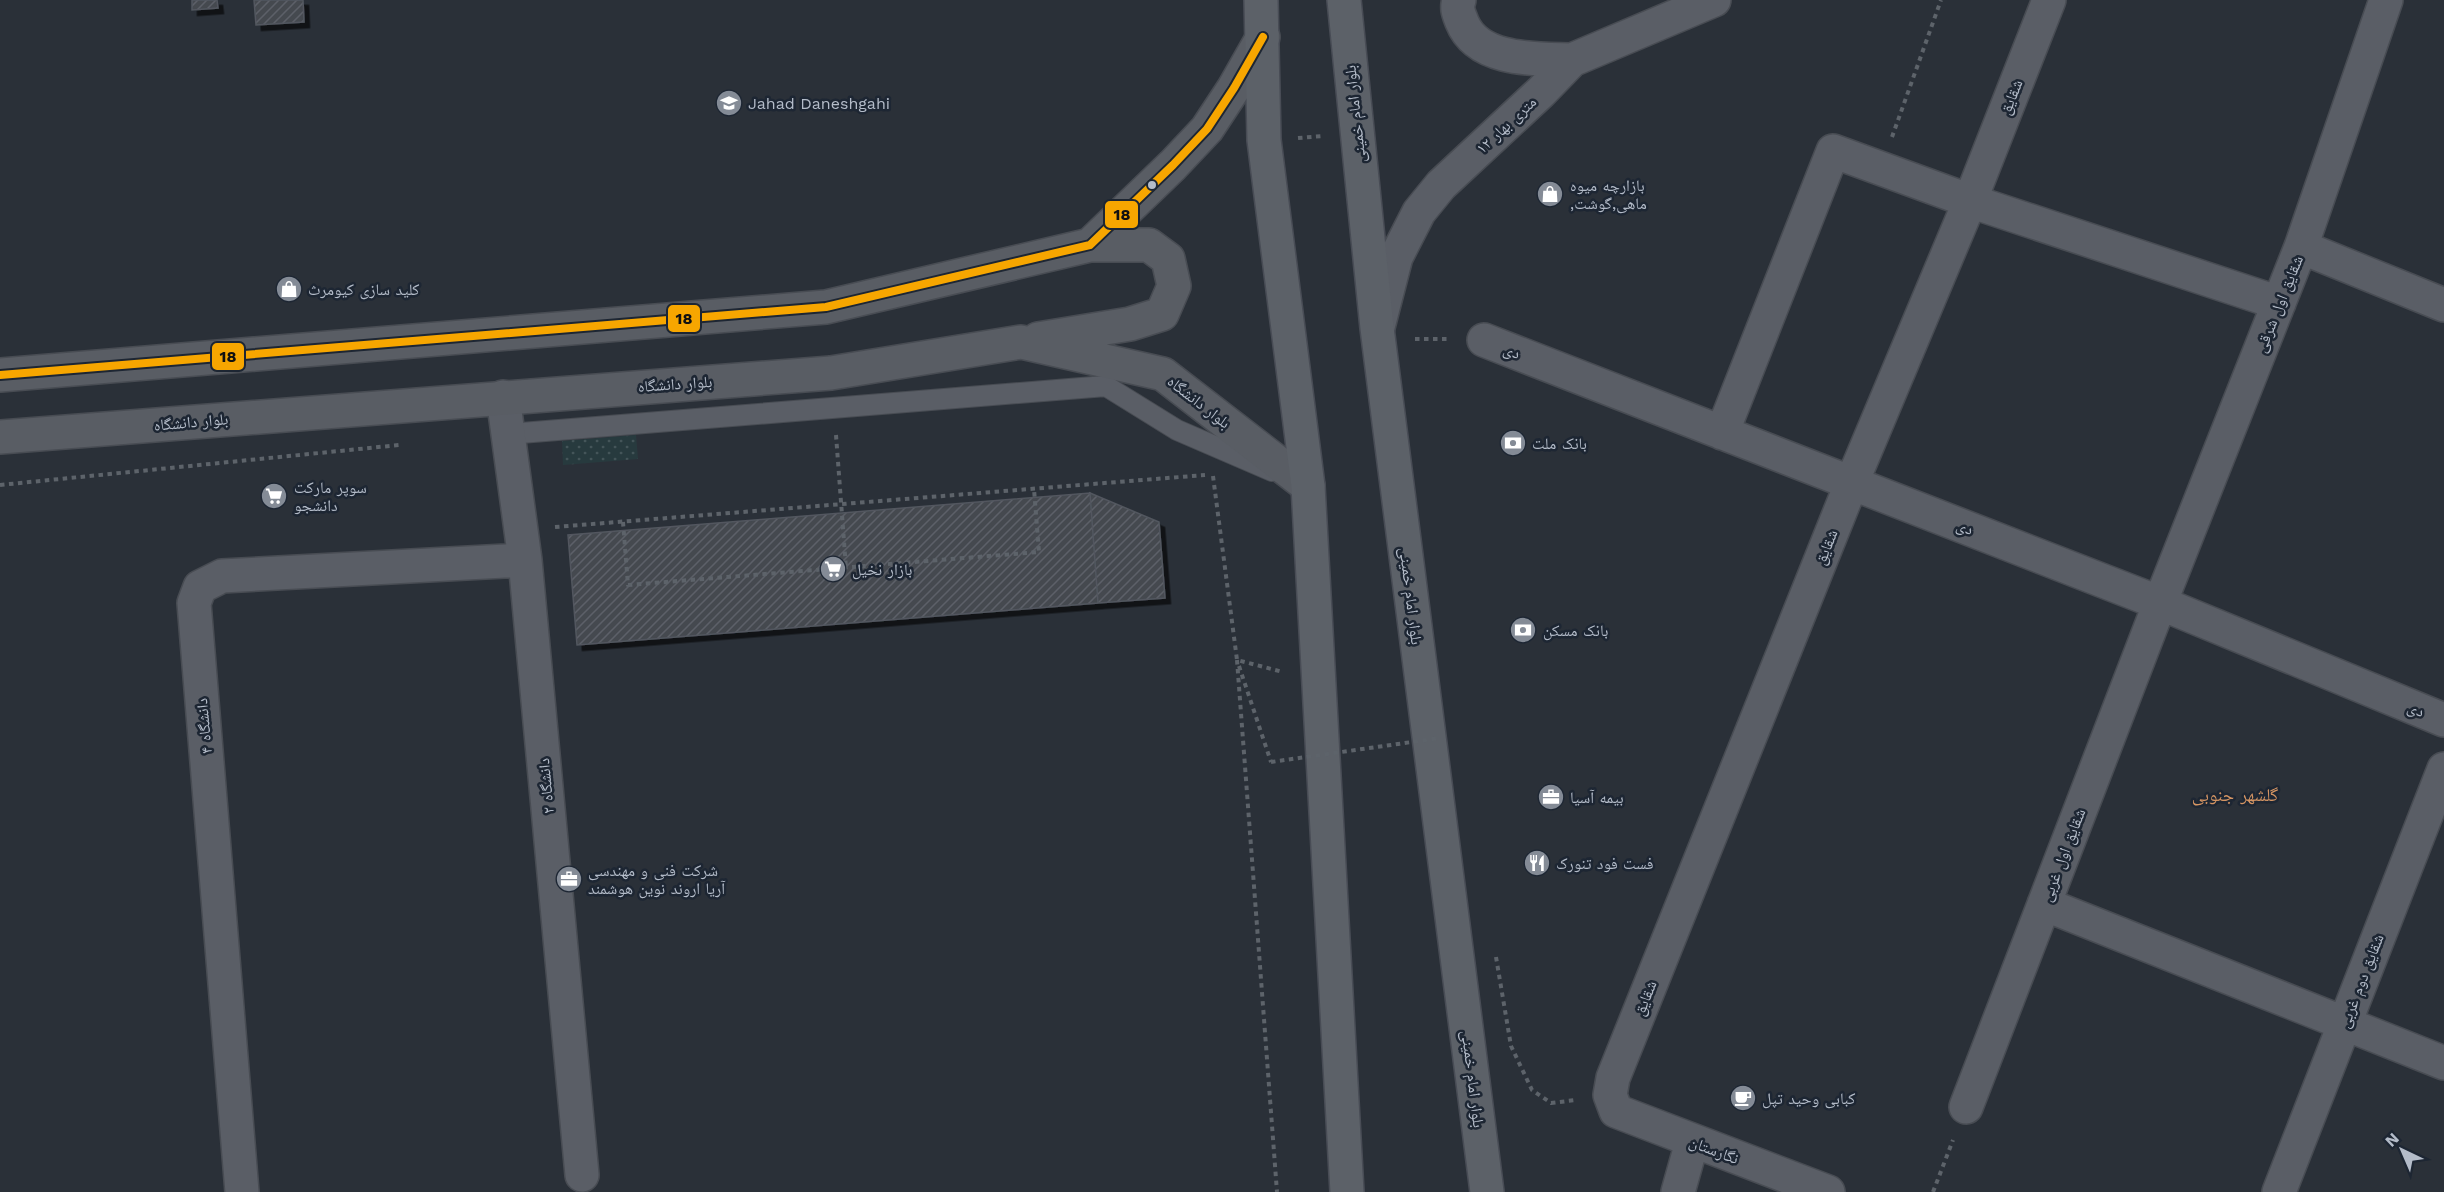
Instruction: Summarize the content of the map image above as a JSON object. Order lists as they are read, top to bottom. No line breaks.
{"streets":{"main road":["بلوار امام خمینی","بلوار دانشگاه"],"street":["شقایق","۱۲ متری بهار","شقایق اول شرقی","دی","دانشگاه ۴","دانشگاه ۲","شقایق اول غربی","شقایق دوم غربی","نگارستان"]},"crossings":[["شقایق","دی"],["شقایق","نگارستان"],["بلوار امام خمینی","۱۲ متری بهار"],["شقایق اول شرقی","دی"],["شقایق اول شرقی","شقایق اول غربی"],["دی","شقایق اول غربی"],["بلوار دانشگاه","دانشگاه ۲"],["دانشگاه ۴","دانشگاه ۲"]],"districts":["گلشهر جنوبی"],"places":{"school or university":["Jahad Daneshgahi"],"shop":["بازارچه میوه ,ماهی,گوشت","کلید سازی کیومرث"],"bank":["بانک ملت","بانک مسکن"],"supermarket":["سوپر مارکت دانشجو","بازار نخیل"],"office":["بیمه آسیا","شرکت فنی و مهندسی آریا اروند نوین هوشمند"],"restaurant":["فست فود تنورک"],"cafe":["کبابی وحید تپل"]},"lines":["transit line 18"],"north":"top left"}
